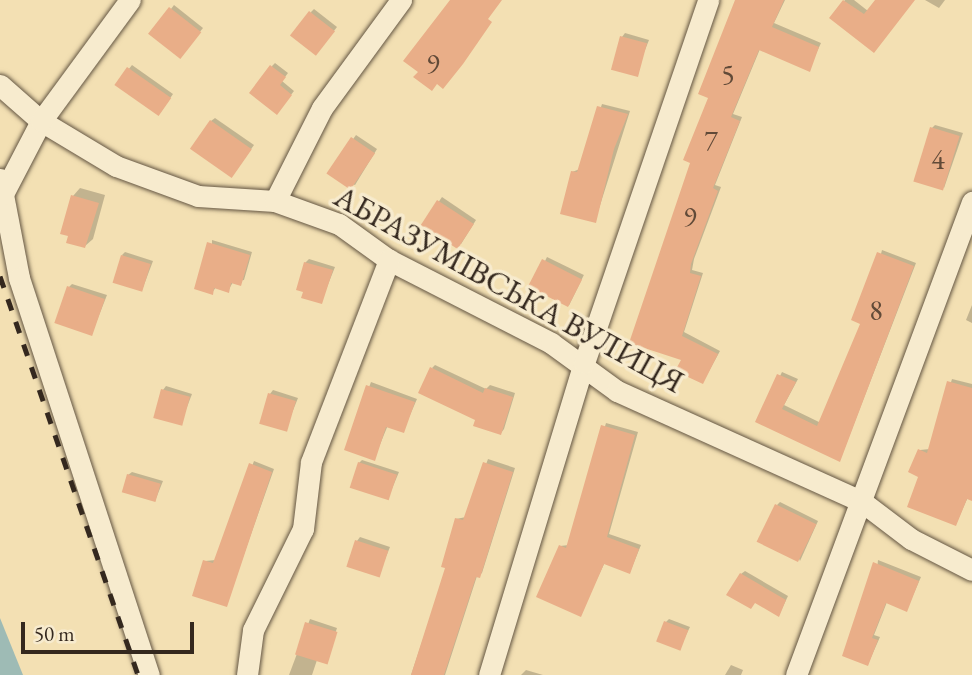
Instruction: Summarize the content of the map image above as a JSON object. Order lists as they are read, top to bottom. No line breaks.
{"streets":{"street":["АБРАЗУМІВСЬКА ВУЛИЦЯ"]},"house_numbers":["9","5","7","4","9","8"],"scale_bar":"50 m"}
